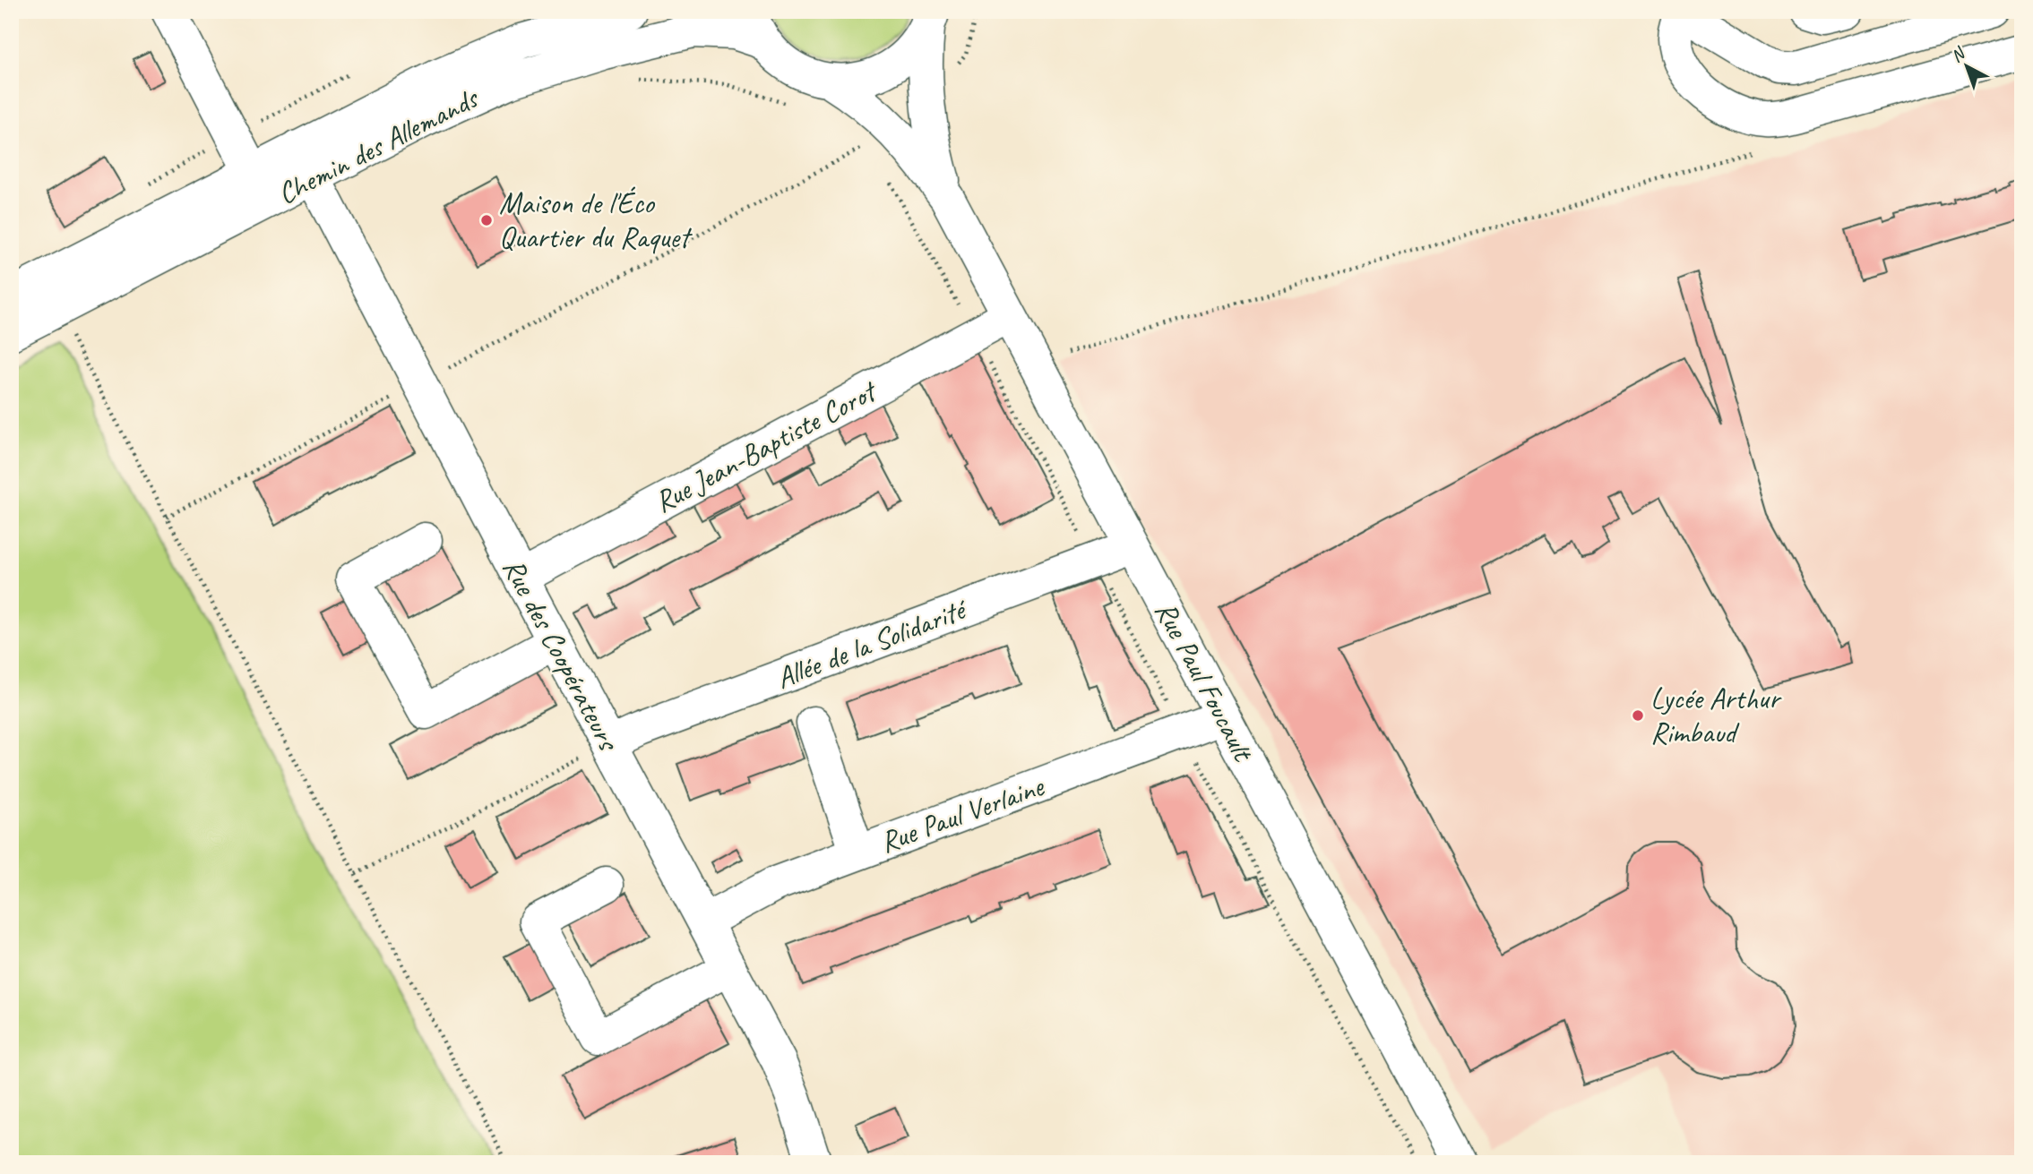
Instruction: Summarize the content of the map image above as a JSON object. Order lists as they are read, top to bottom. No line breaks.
{"streets":{"street":["Chemin des Allemands","Rue Jean-Baptiste Corot","Allée de la Solidarité","Rue des Coopérateurs","Rue Paul Foucault","Rue Paul Verlaine"]},"crossings":[["Chemin des Allemands","Rue des Coopérateurs"],["Rue Jean-Baptiste Corot","Rue des Coopérateurs"],["Rue Jean-Baptiste Corot","Rue Paul Foucault"],["Allée de la Solidarité","Rue des Coopérateurs"],["Allée de la Solidarité","Rue Paul Foucault"],["Rue des Coopérateurs","Rue Paul Verlaine"],["Rue Paul Foucault","Rue Paul Verlaine"]],"places":["Maison de l'Éco Quartier du Raquet","Lycée Arthur Rimbaud"],"north":"top left"}
